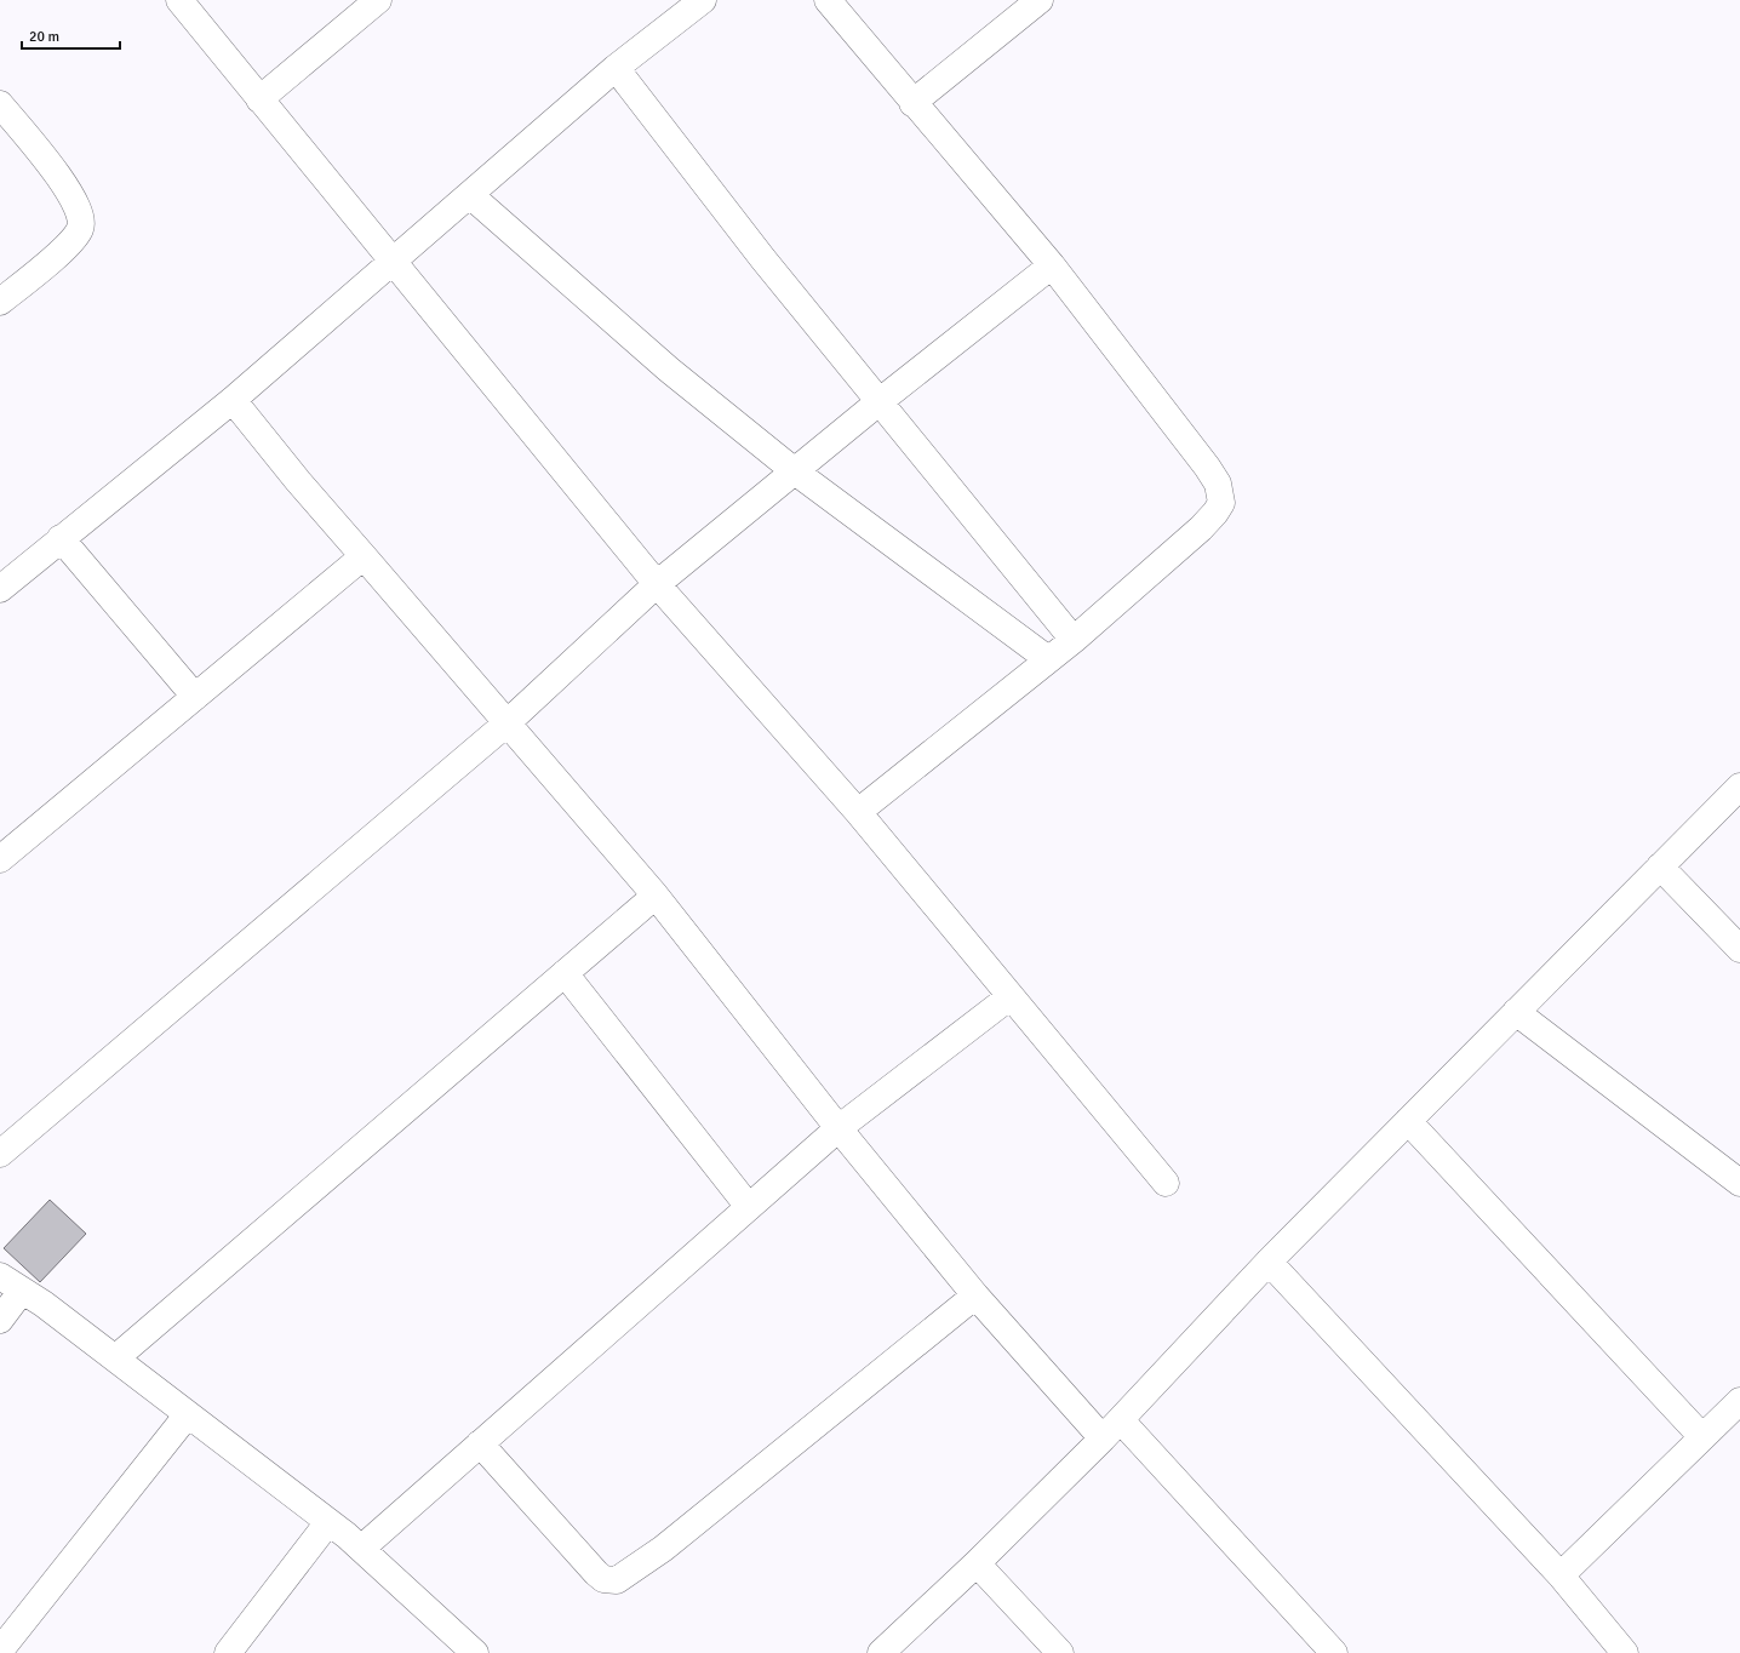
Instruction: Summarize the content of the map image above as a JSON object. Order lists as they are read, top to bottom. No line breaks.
{"scale_bar":"20 m"}
